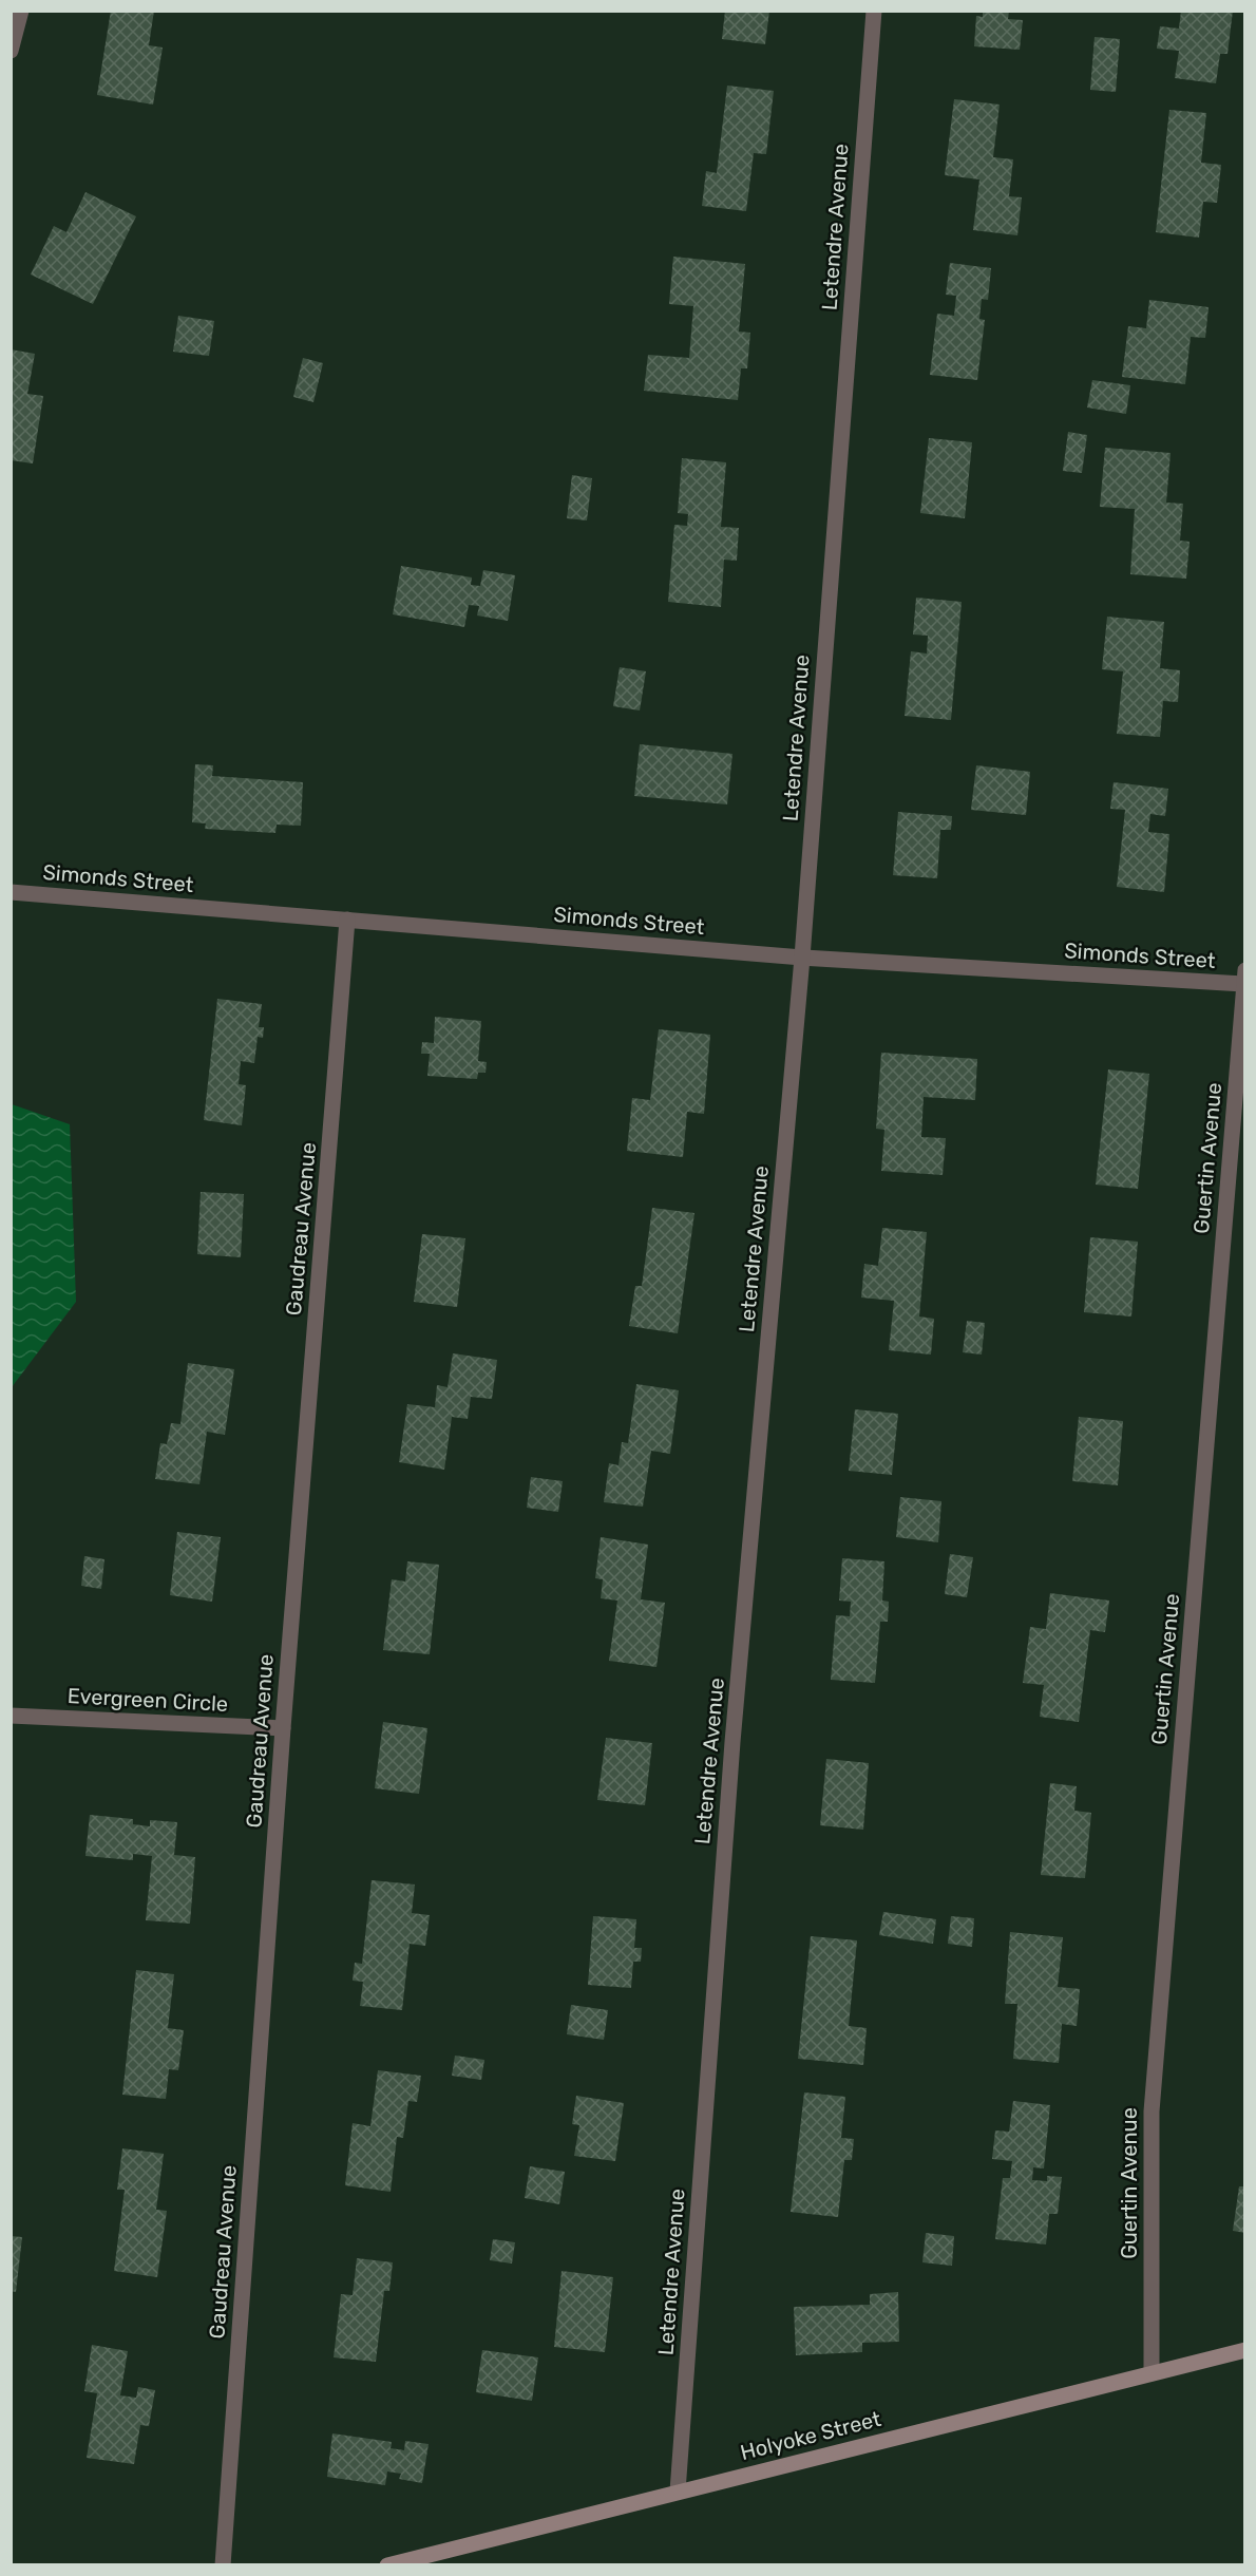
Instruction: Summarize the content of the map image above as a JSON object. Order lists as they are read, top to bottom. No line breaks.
{"streets":{"main road":["Holyoke Street"],"street":["Letendre Avenue","Simonds Street","Guertin Avenue","Gaudreau Avenue","Evergreen Circle"]},"crossings":[["Letendre Avenue","Simonds Street"],["Letendre Avenue","Holyoke Street"],["Simonds Street","Guertin Avenue"],["Simonds Street","Gaudreau Avenue"],["Guertin Avenue","Holyoke Street"],["Gaudreau Avenue","Evergreen Circle"]]}
